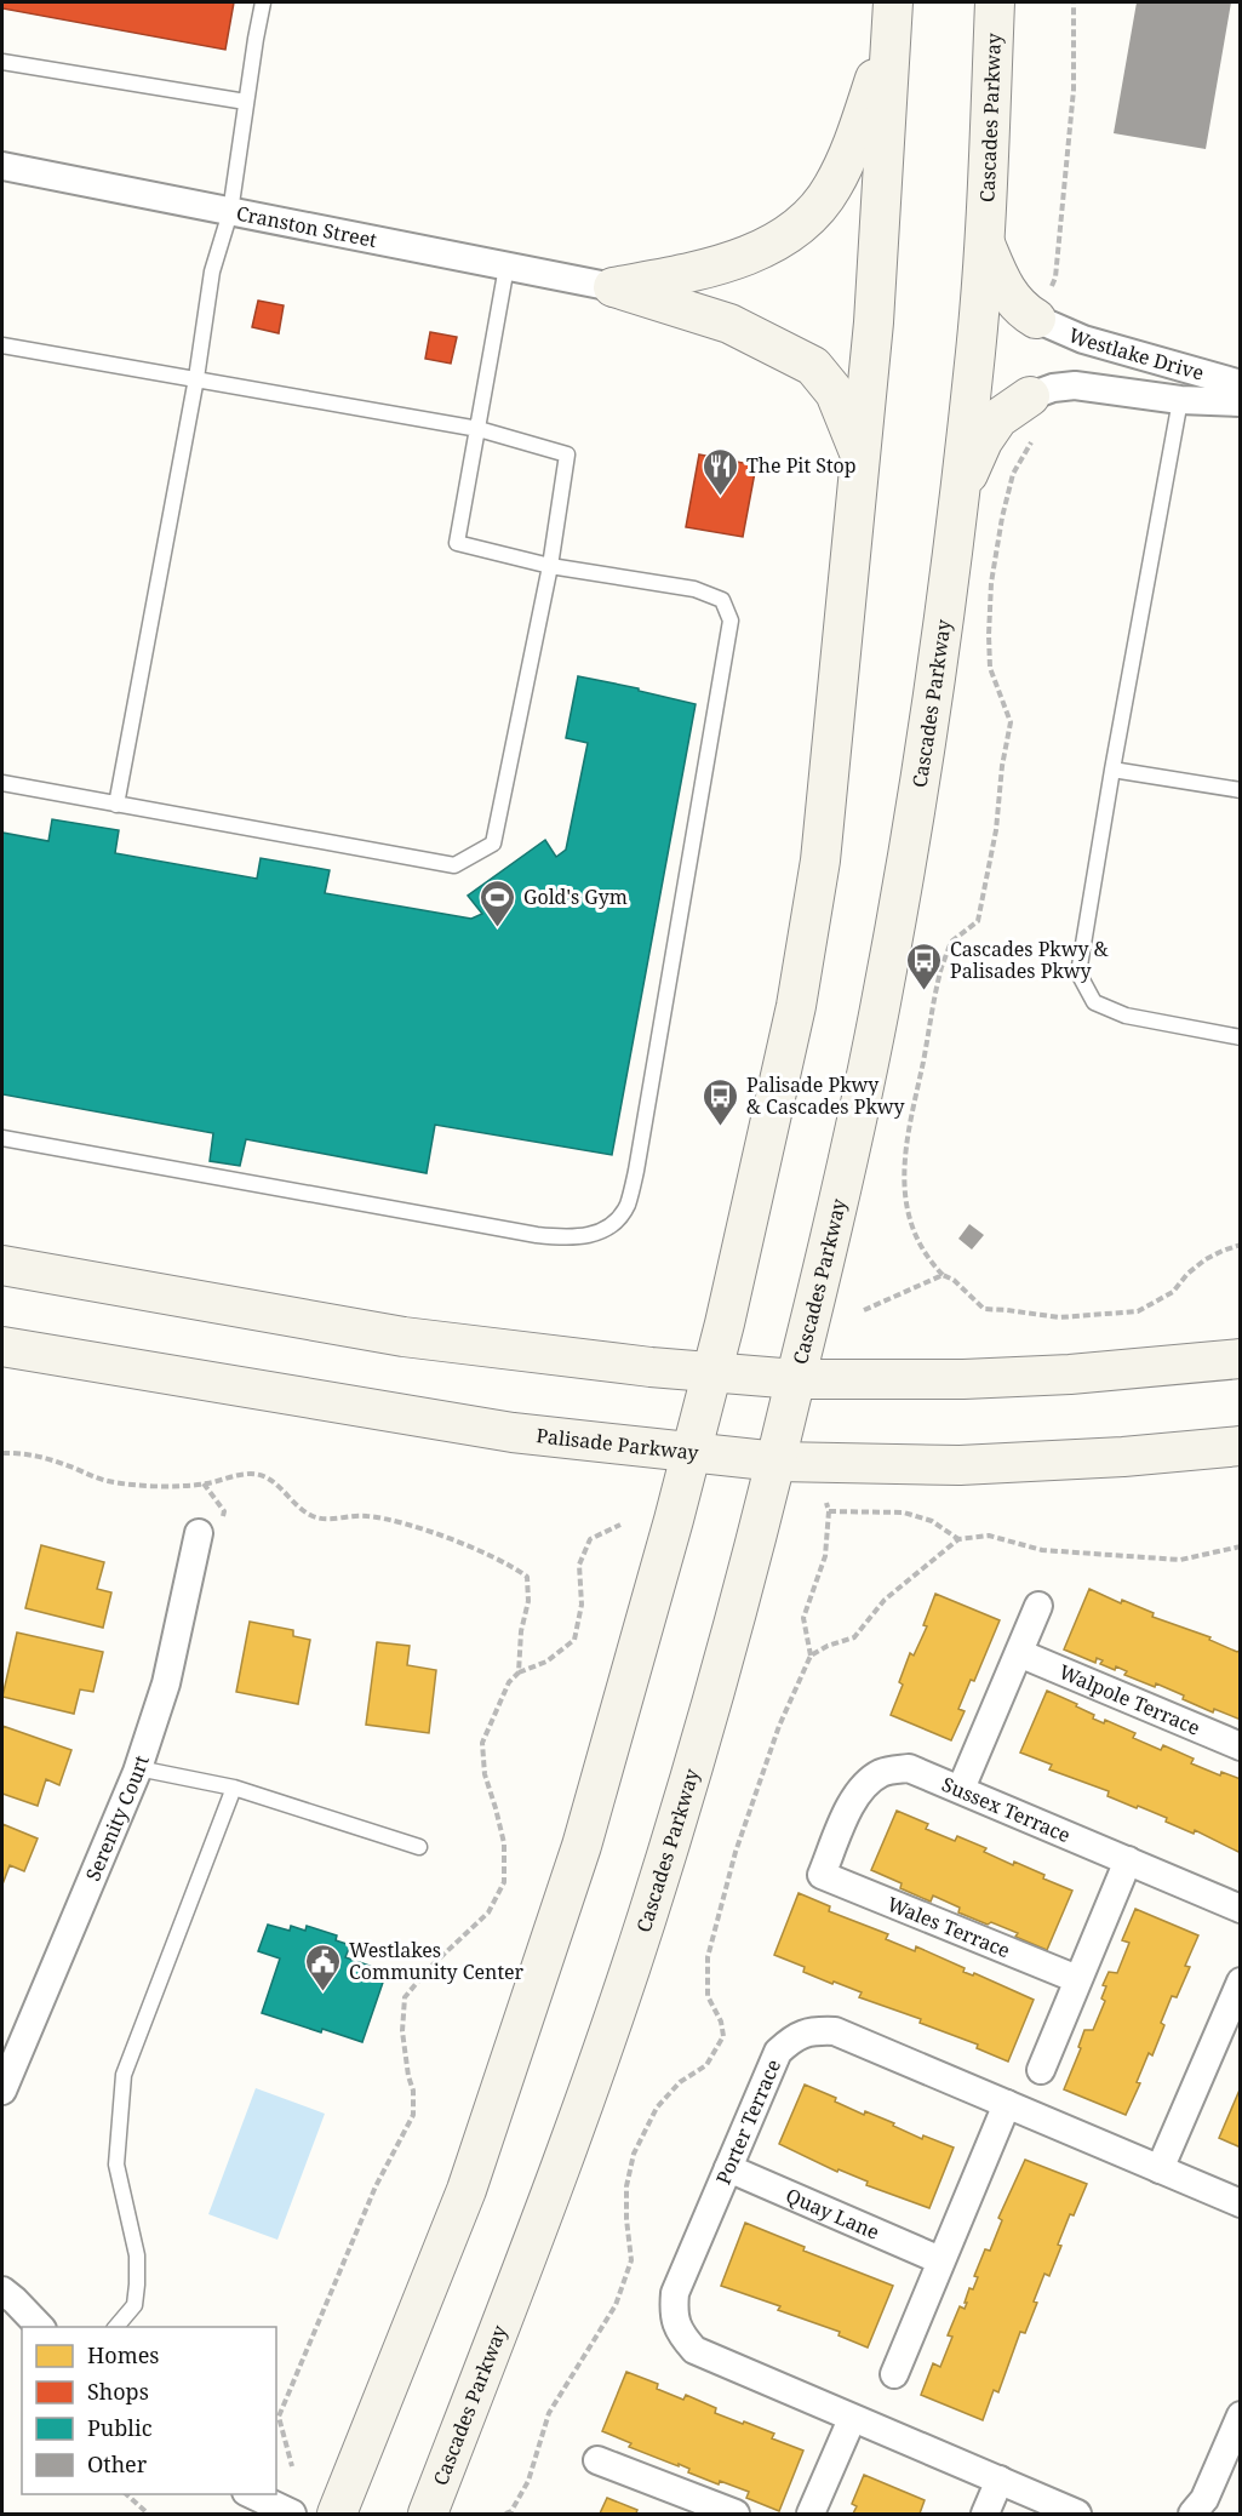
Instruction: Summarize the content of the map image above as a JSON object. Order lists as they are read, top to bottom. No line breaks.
{"streets":{"main road":["Cascades Parkway","Palisade Parkway"],"street":["Cranston Street","Westlake Drive","Walpole Terrace","Sussex Terrace","Serenity Court","Wales Terrace","Porter Terrace","Quay Lane"]},"crossings":[["Cascades Parkway","Palisade Parkway"],["Sussex Terrace","Wales Terrace"],["Porter Terrace","Quay Lane"]],"places":{"restaurant":["The Pit Stop"],"sports":["Gold's Gym"],"bus stop":["Cascades Pkwy & Palisades Pkwy","Palisade Pkwy & Cascades Pkwy"],"public building":["Westlakes Community Center"]},"legend":["Homes","Shops","Public","Other"]}
